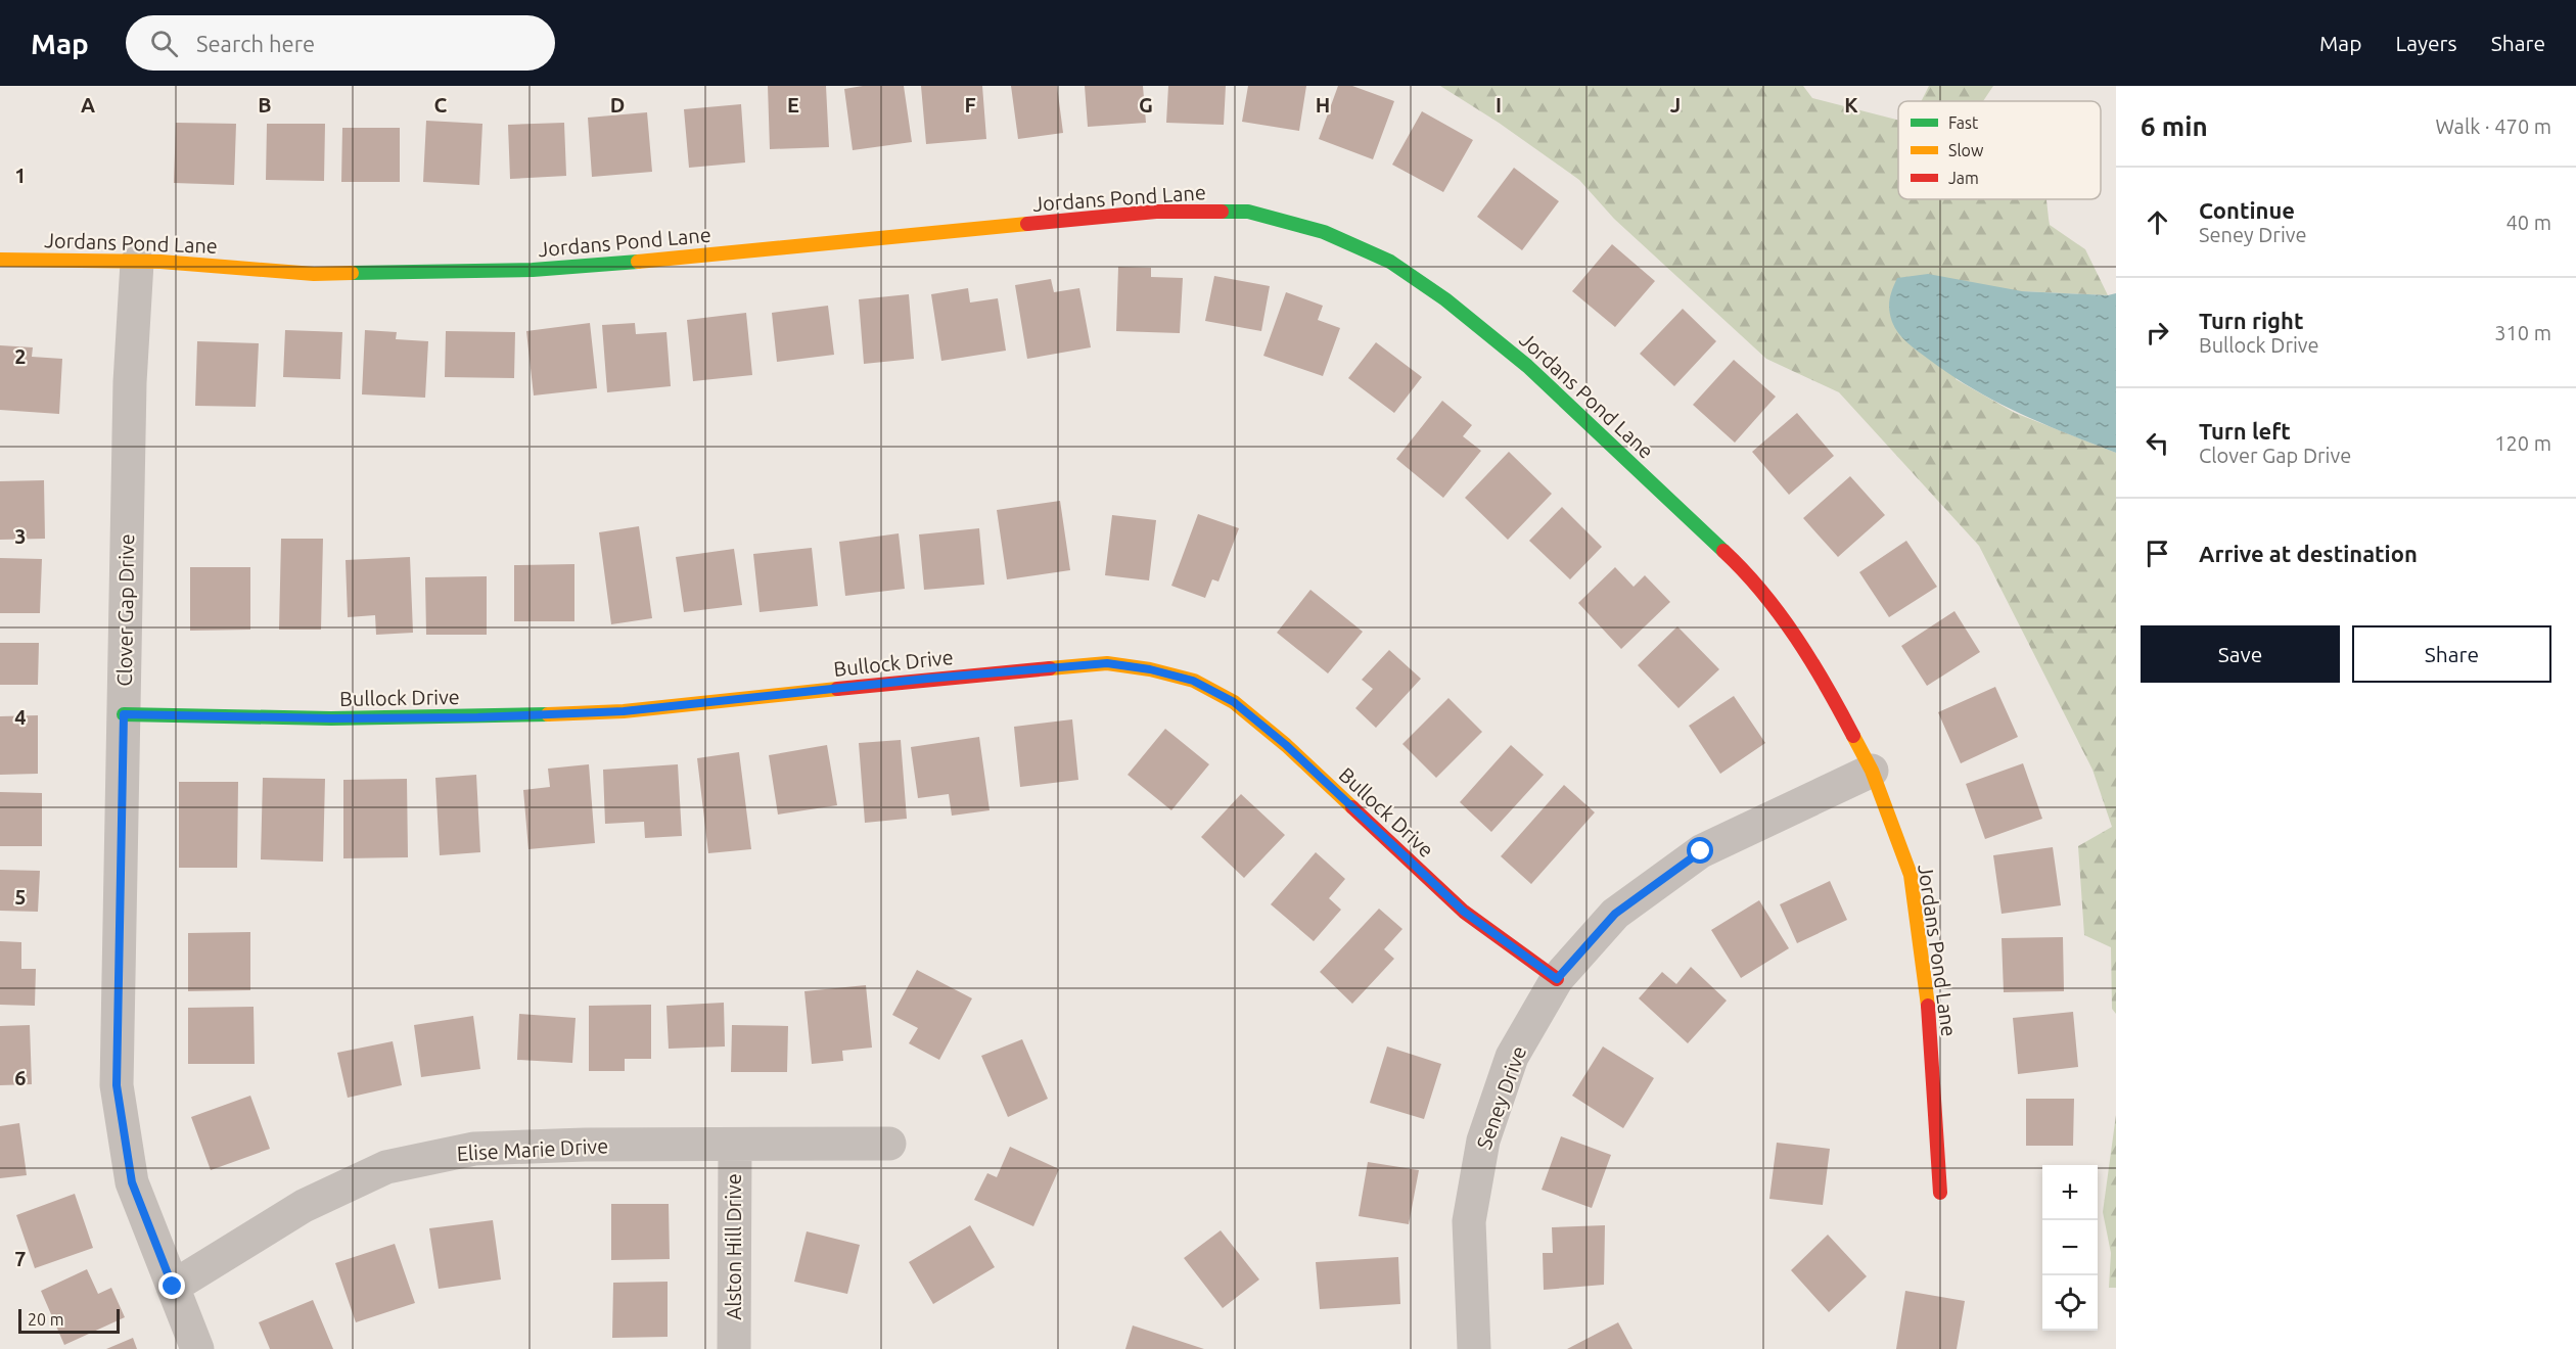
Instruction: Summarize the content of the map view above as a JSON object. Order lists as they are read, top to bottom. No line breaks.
{"streets":{"street":["Jordans Pond Lane","Clover Gap Drive","Bullock Drive","Seney Drive","Elise Marie Drive","Alston Hill Drive"]},"crossings":[["Jordans Pond Lane","Clover Gap Drive"],["Jordans Pond Lane","Seney Drive"],["Clover Gap Drive","Bullock Drive"],["Clover Gap Drive","Elise Marie Drive"],["Bullock Drive","Seney Drive"],["Elise Marie Drive","Alston Hill Drive"]],"legend":["Fast","Slow","Jam"],"scale_bar":"20 m","page":{"header":"Map","search":"Search here","nav":["Map","Layers","Share"],"heading":["6 min","Walk · 470 m"],"list":[["Continue","Seney Drive","40 m"],["Turn right","Bullock Drive","310 m"],["Turn left","Clover Gap Drive","120 m"],"Arrive at destination"],"buttons":["Save","Share"],"map_buttons":["+","−"],"scale":"20 m"},"grid":{"columns":["A","B","C","D","E","F","G","H","I","J","K"],"rows":["1","2","3","4","5","6","7"]}}
